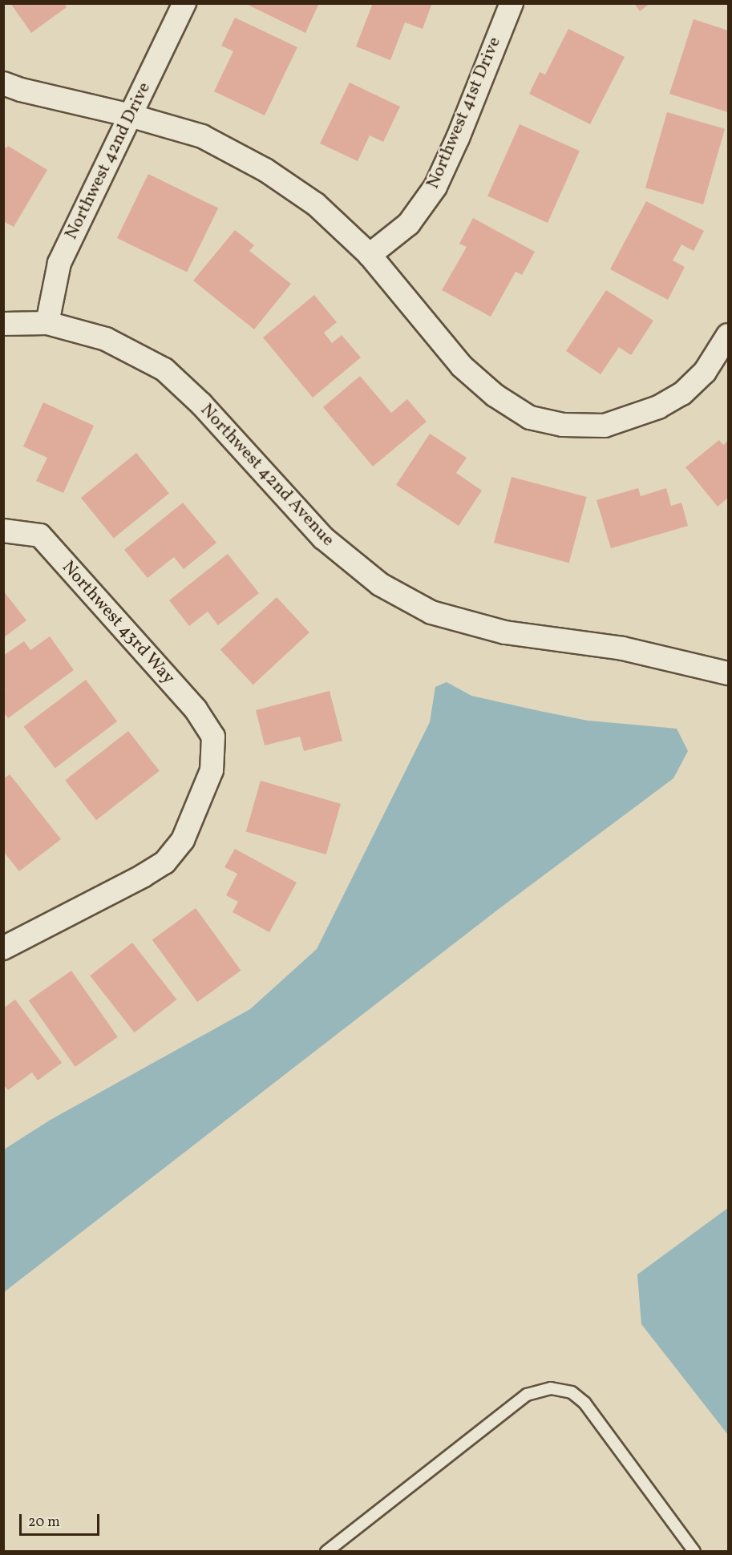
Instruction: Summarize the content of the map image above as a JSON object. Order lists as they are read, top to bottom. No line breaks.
{"streets":{"street":["Northwest 41st Drive","Northwest 42nd Drive","Northwest 42nd Avenue","Northwest 43rd Way"]},"crossings":[["Northwest 42nd Drive","Northwest 42nd Avenue"]],"scale_bar":"20 m"}
